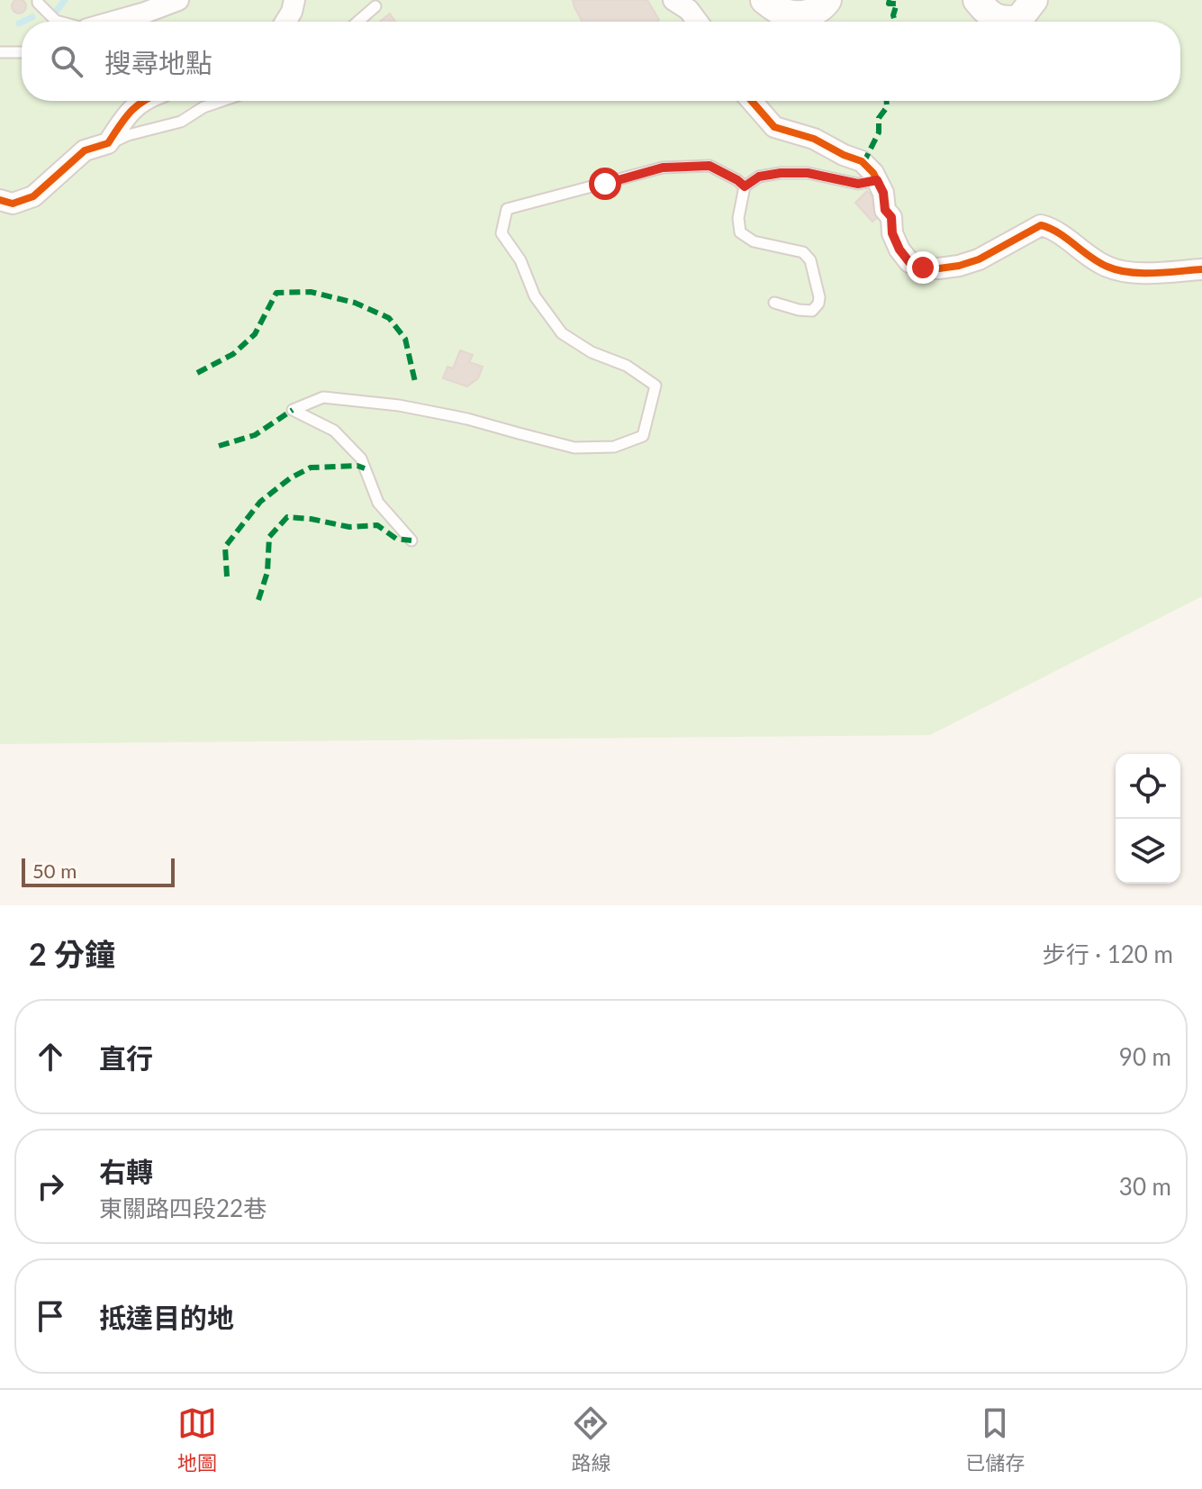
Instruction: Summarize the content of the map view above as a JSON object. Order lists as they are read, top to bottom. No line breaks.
{"scale_bar":"50 m","page":{"search":"搜尋地點","scale":"50 m","heading":["2 分鐘","步行 · 120 m"],"list":[["直行","90 m"],["右轉","東關路四段22巷","30 m"],"抵達目的地"],"nav":["地圖","路線","已儲存"]}}
